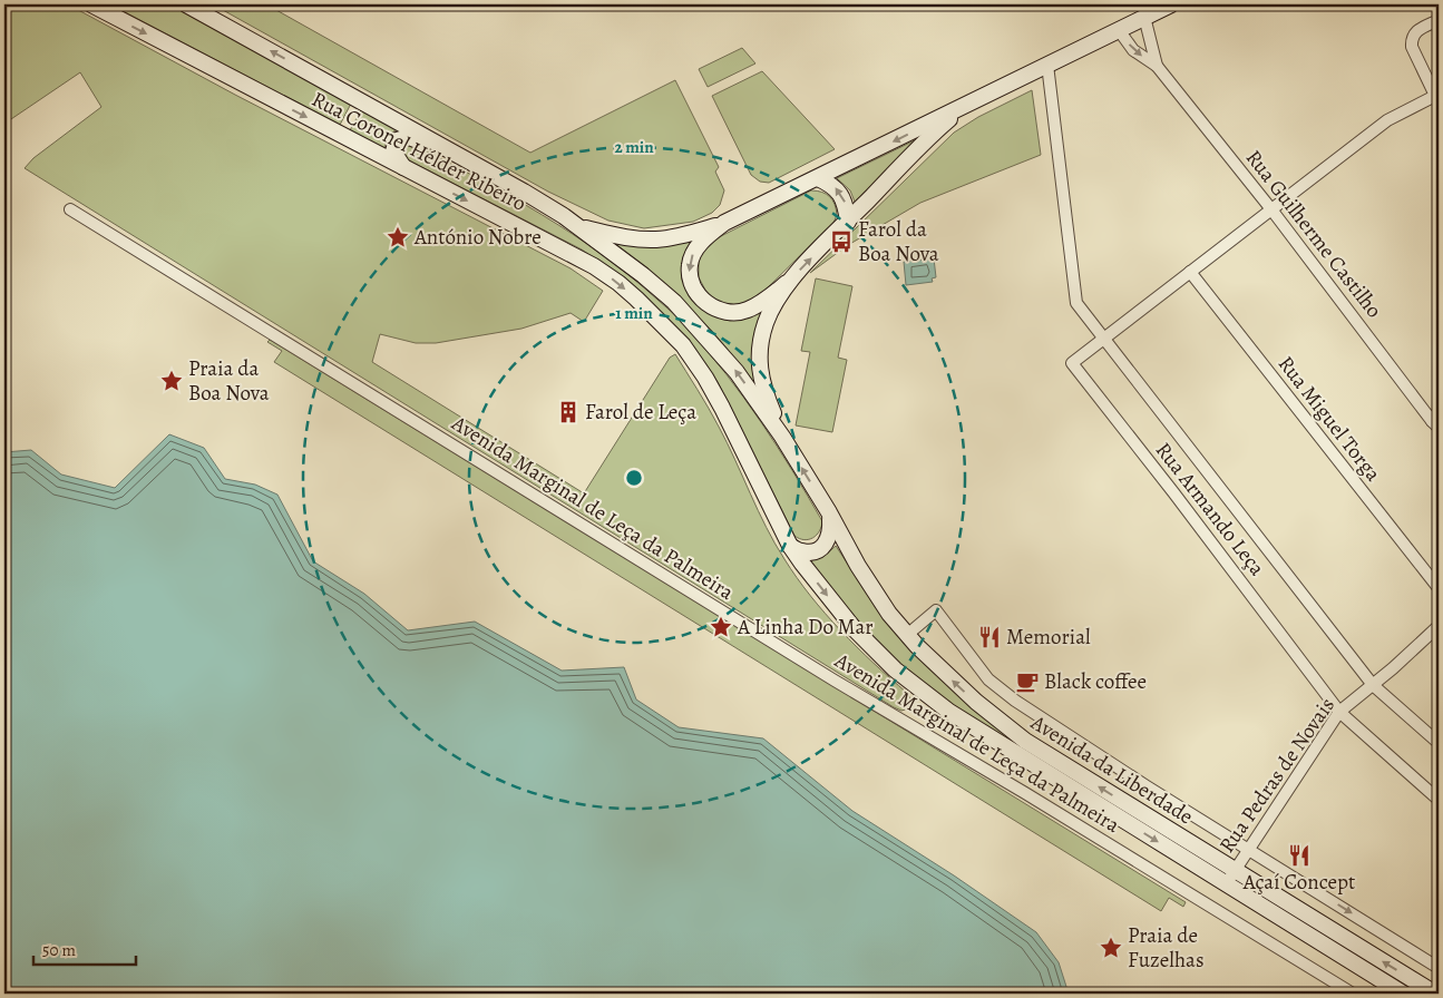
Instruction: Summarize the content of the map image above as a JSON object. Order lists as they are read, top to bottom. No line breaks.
{"streets":{"main road":["Rua Coronel Hélder Ribeiro","Avenida da Liberdade"],"street":["Rua Guilherme Castilho","Rua Miguel Torga","Avenida Marginal de Leça da Palmeira","Rua Armando Leça","Rua Pedras de Novais"]},"crossings":[["Rua Coronel Hélder Ribeiro","Avenida da Liberdade"],["Rua Guilherme Castilho","Rua Armando Leça"],["Rua Miguel Torga","Rua Armando Leça"],["Rua Armando Leça","Rua Pedras de Novais"],["Avenida da Liberdade","Rua Pedras de Novais"]],"places":{"place":["António Nobre","Praia da Boa Nova","A Linha Do Mar","Praia de Fuzelhas"],"bus stop":["Farol da Boa Nova"],"building":["Farol de Leça"],"restaurant":["Memorial","Açaí Concept"],"cafe":["Black coffee"]},"scale_bar":"50 m","rings":["2 min","1 min"]}
